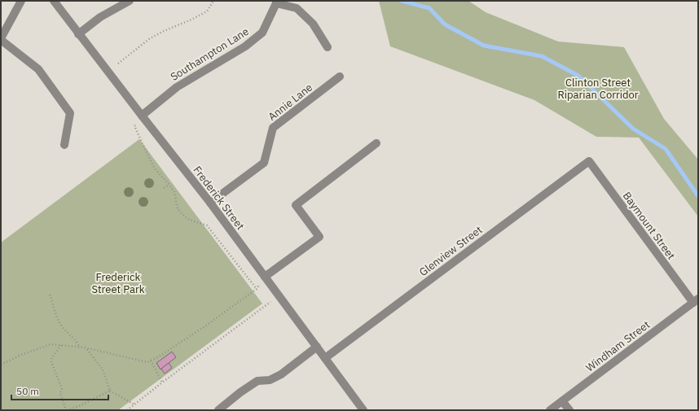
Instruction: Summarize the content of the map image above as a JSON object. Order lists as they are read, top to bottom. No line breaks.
{"streets":{"street":["Southampton Lane","Annie Lane","Frederick Street","Baymount Street","Glenview Street","Windham Street"]},"crossings":[["Southampton Lane","Frederick Street"],["Annie Lane","Frederick Street"],["Frederick Street","Glenview Street"],["Baymount Street","Glenview Street"],["Baymount Street","Windham Street"]],"parks":["Clinton Street Riparian Corridor","Frederick Street Park"],"scale_bar":"50 m"}
